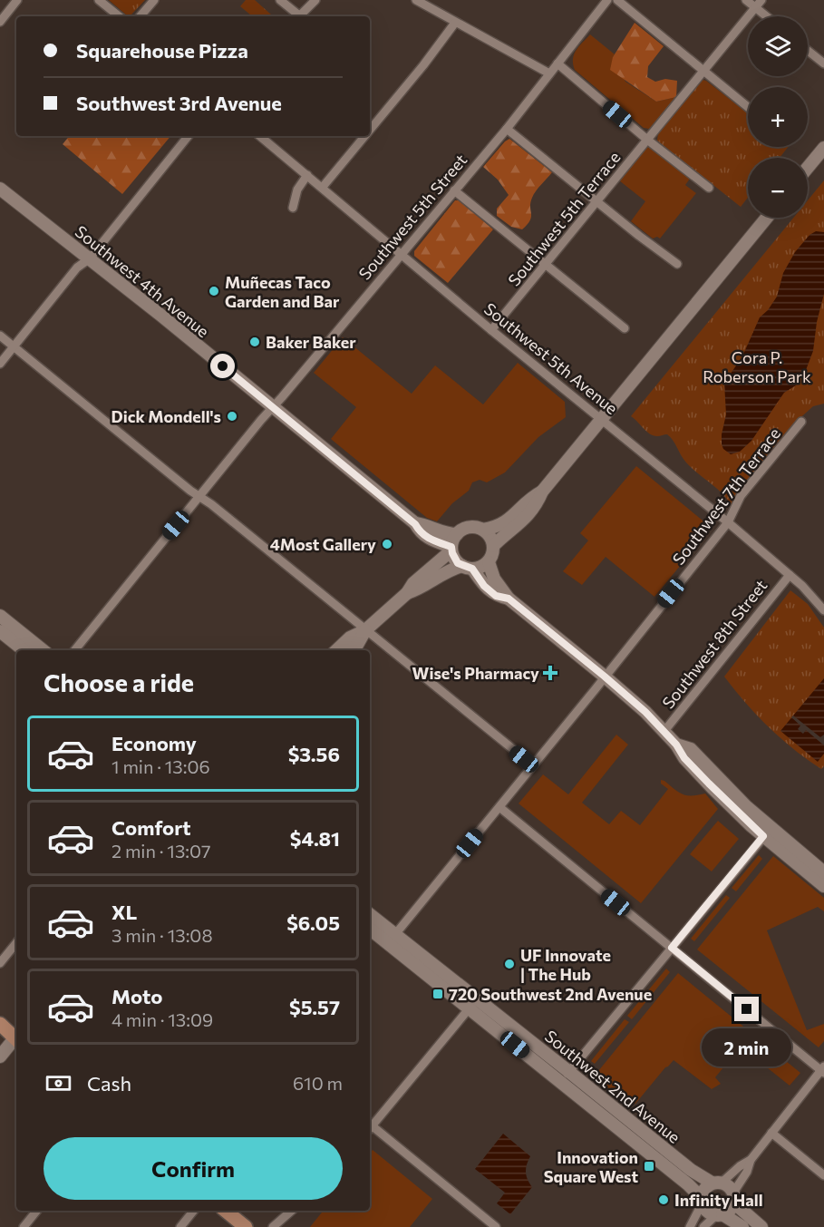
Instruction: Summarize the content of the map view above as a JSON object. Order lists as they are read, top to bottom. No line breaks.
{"streets":{"street":["Southwest 5th Street","Southwest 5th Terrace","Southwest 4th Avenue","Southwest 5th Avenue","Southwest 7th Terrace","Southwest 8th Street","Southwest 2nd Avenue"]},"crossings":[["Southwest 5th Street","Southwest 4th Avenue"],["Southwest 5th Street","Southwest 5th Avenue"],["Southwest 5th Terrace","Southwest 5th Avenue"],["Southwest 5th Avenue","Southwest 7th Terrace"],["Southwest 5th Avenue","Southwest 8th Street"],["Southwest 7th Terrace","Southwest 2nd Avenue"]],"parks":["Cora P. Roberson Park"],"places":{"other":["Muñecas Taco Garden and Bar","Baker Baker","Dick Mondell's","4Most Gallery","UF Innovate | The Hub","Infinity Hall"],"health":["Wise's Pharmacy"],"transit":["720 Southwest 2nd Avenue","Innovation Square West"]},"page":{"map_buttons":["+","−"],"banner":["Squarehouse Pizza","Southwest 3rd Avenue"],"heading":"Choose a ride","list":[{"name":"Economy","note":"1 min · 13:06","value":"$3.56"},{"name":"Comfort","note":"2 min · 13:07","value":"$4.81"},{"name":"XL","note":"3 min · 13:08","value":"$6.05"},{"name":"Moto","note":"4 min · 13:09","value":"$5.57"}],"bubble":"2 min","pay":["Cash","610 m"],"buttons":"Confirm"}}
